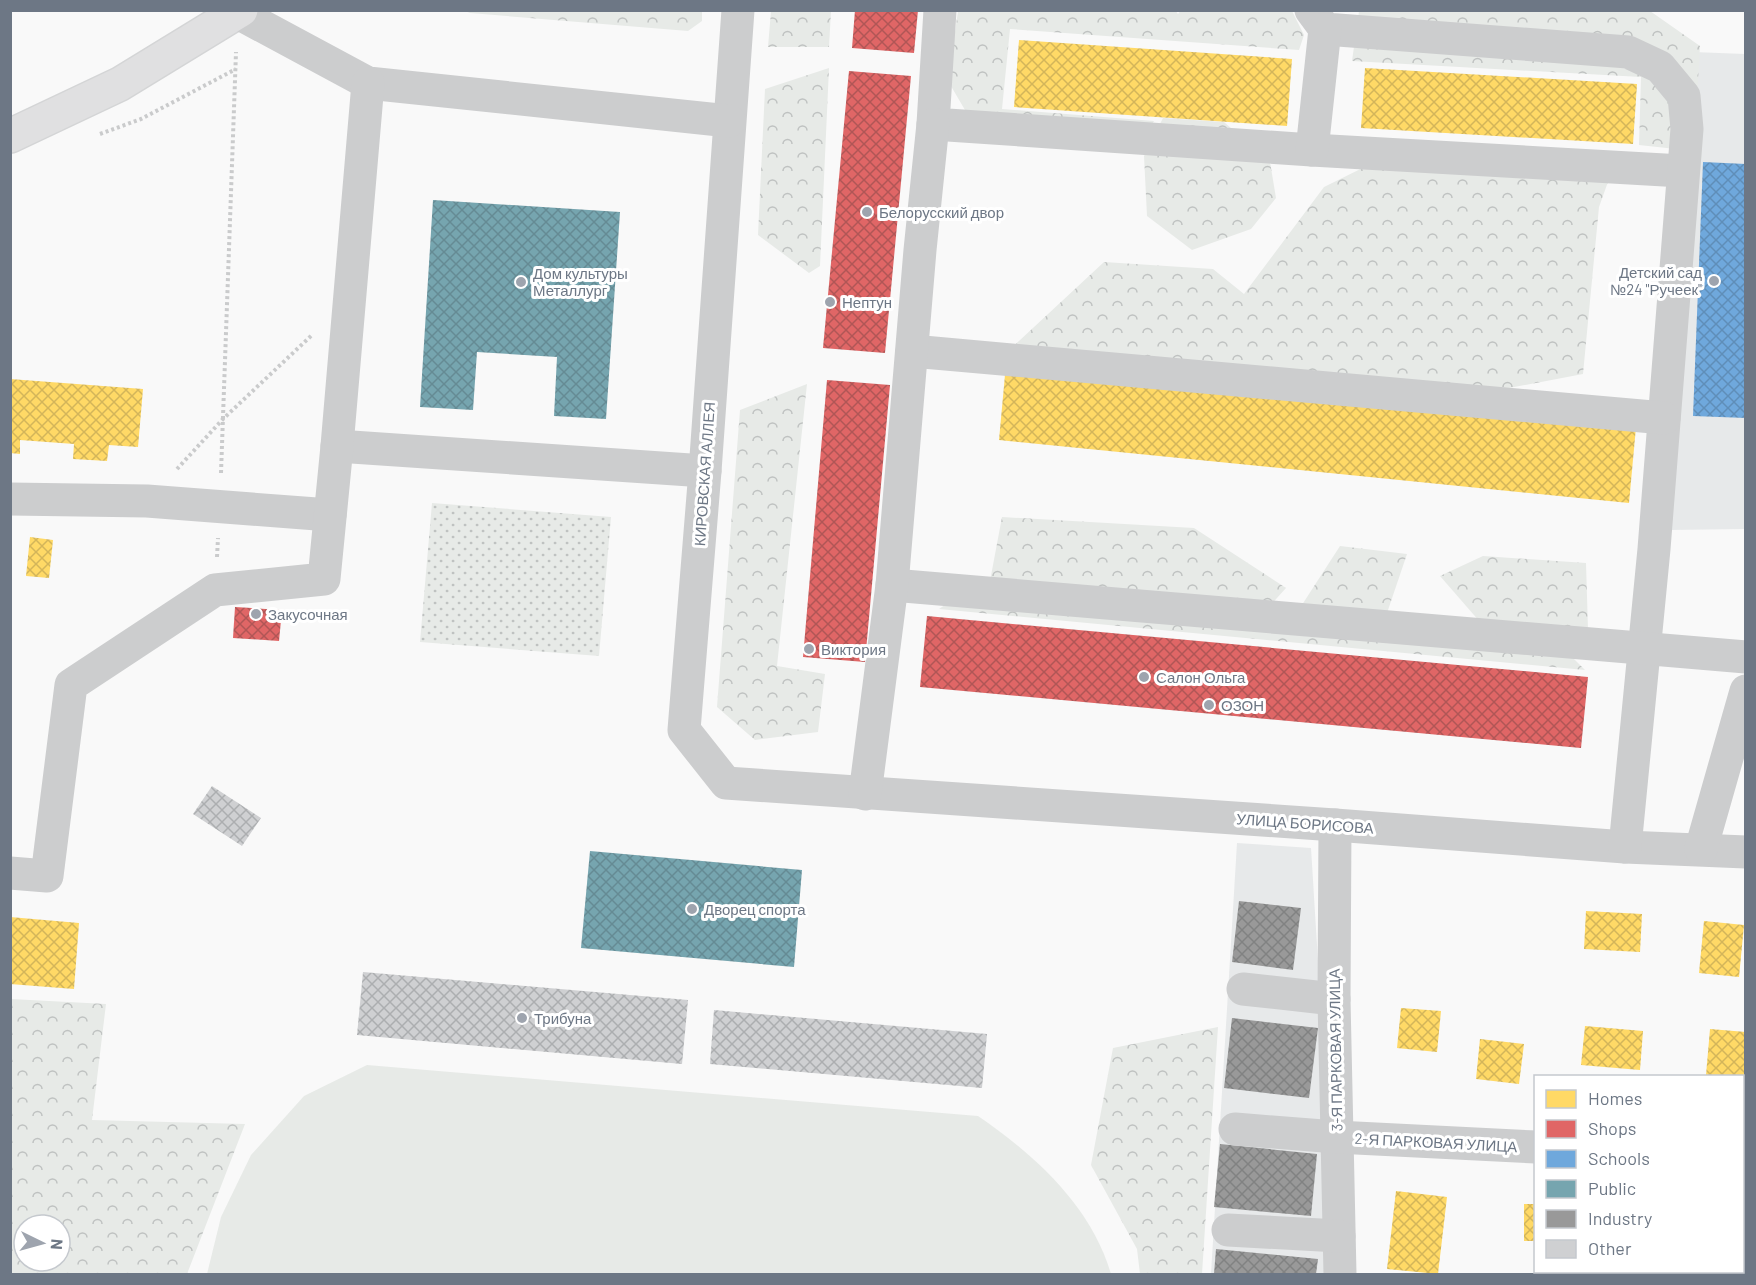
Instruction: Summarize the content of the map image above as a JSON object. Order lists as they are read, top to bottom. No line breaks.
{"streets":{"street":["КИРОВСКАЯ АЛЛЕЯ","УЛИЦА БОРИСОВА","3-Я ПАРКОВАЯ УЛИЦА","2-Я ПАРКОВАЯ УЛИЦА"]},"crossings":[["КИРОВСКАЯ АЛЛЕЯ","УЛИЦА БОРИСОВА"],["УЛИЦА БОРИСОВА","3-Я ПАРКОВАЯ УЛИЦА"],["3-Я ПАРКОВАЯ УЛИЦА","2-Я ПАРКОВАЯ УЛИЦА"]],"places":["Белорусский двор","Детский сад №24 \"Ручеек\"","Дом культуры Металлург","Нептун","Закусочная","Виктория","Салон Ольга","ОЗОН","Дворец спорта","Трибуна"],"legend":["Homes","Shops","Schools","Public","Industry","Other"],"north":"right"}
